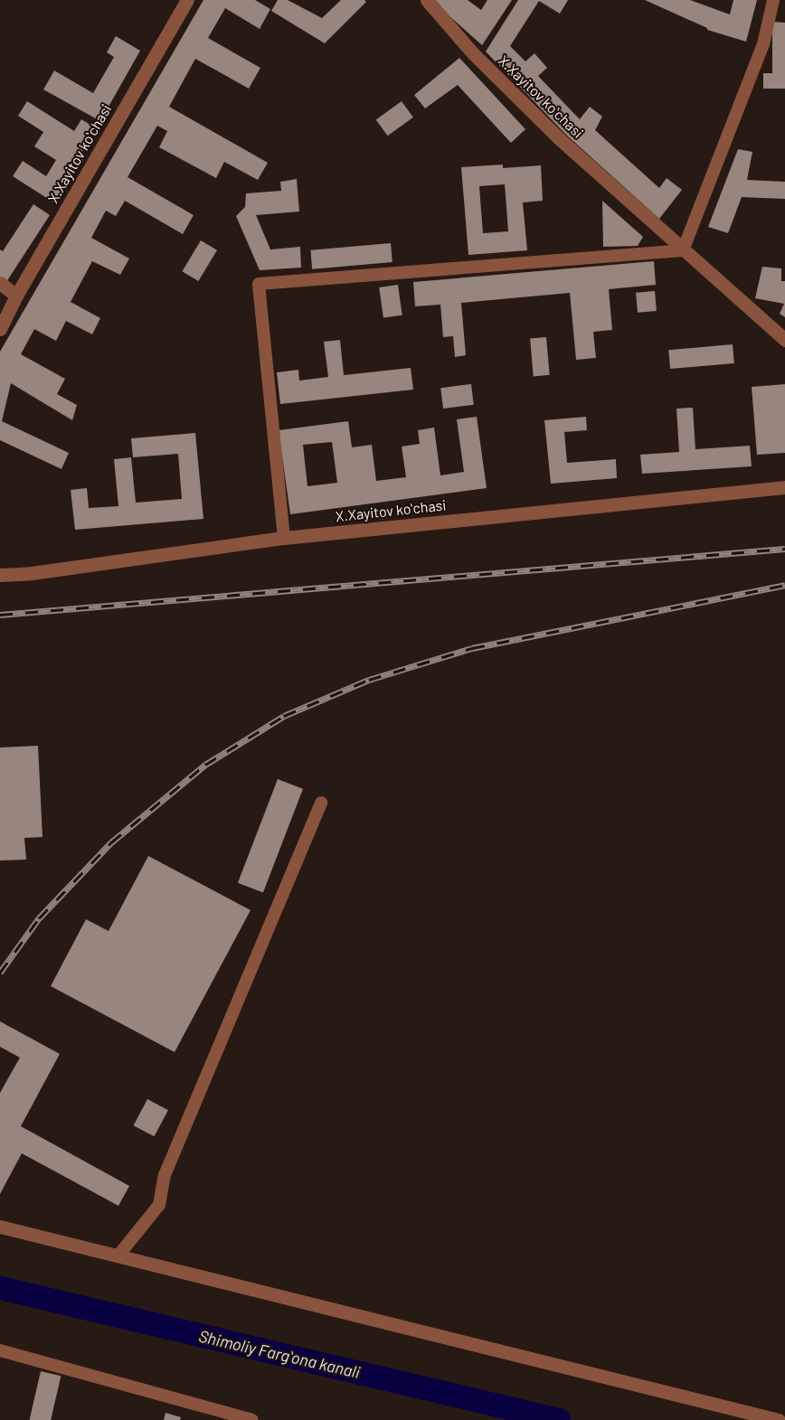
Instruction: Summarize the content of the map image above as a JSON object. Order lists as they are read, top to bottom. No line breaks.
{"streets":{"street":["X.Xayitov koʻchasi"]},"water":["Shimoliy Fargʻona kanali"]}
